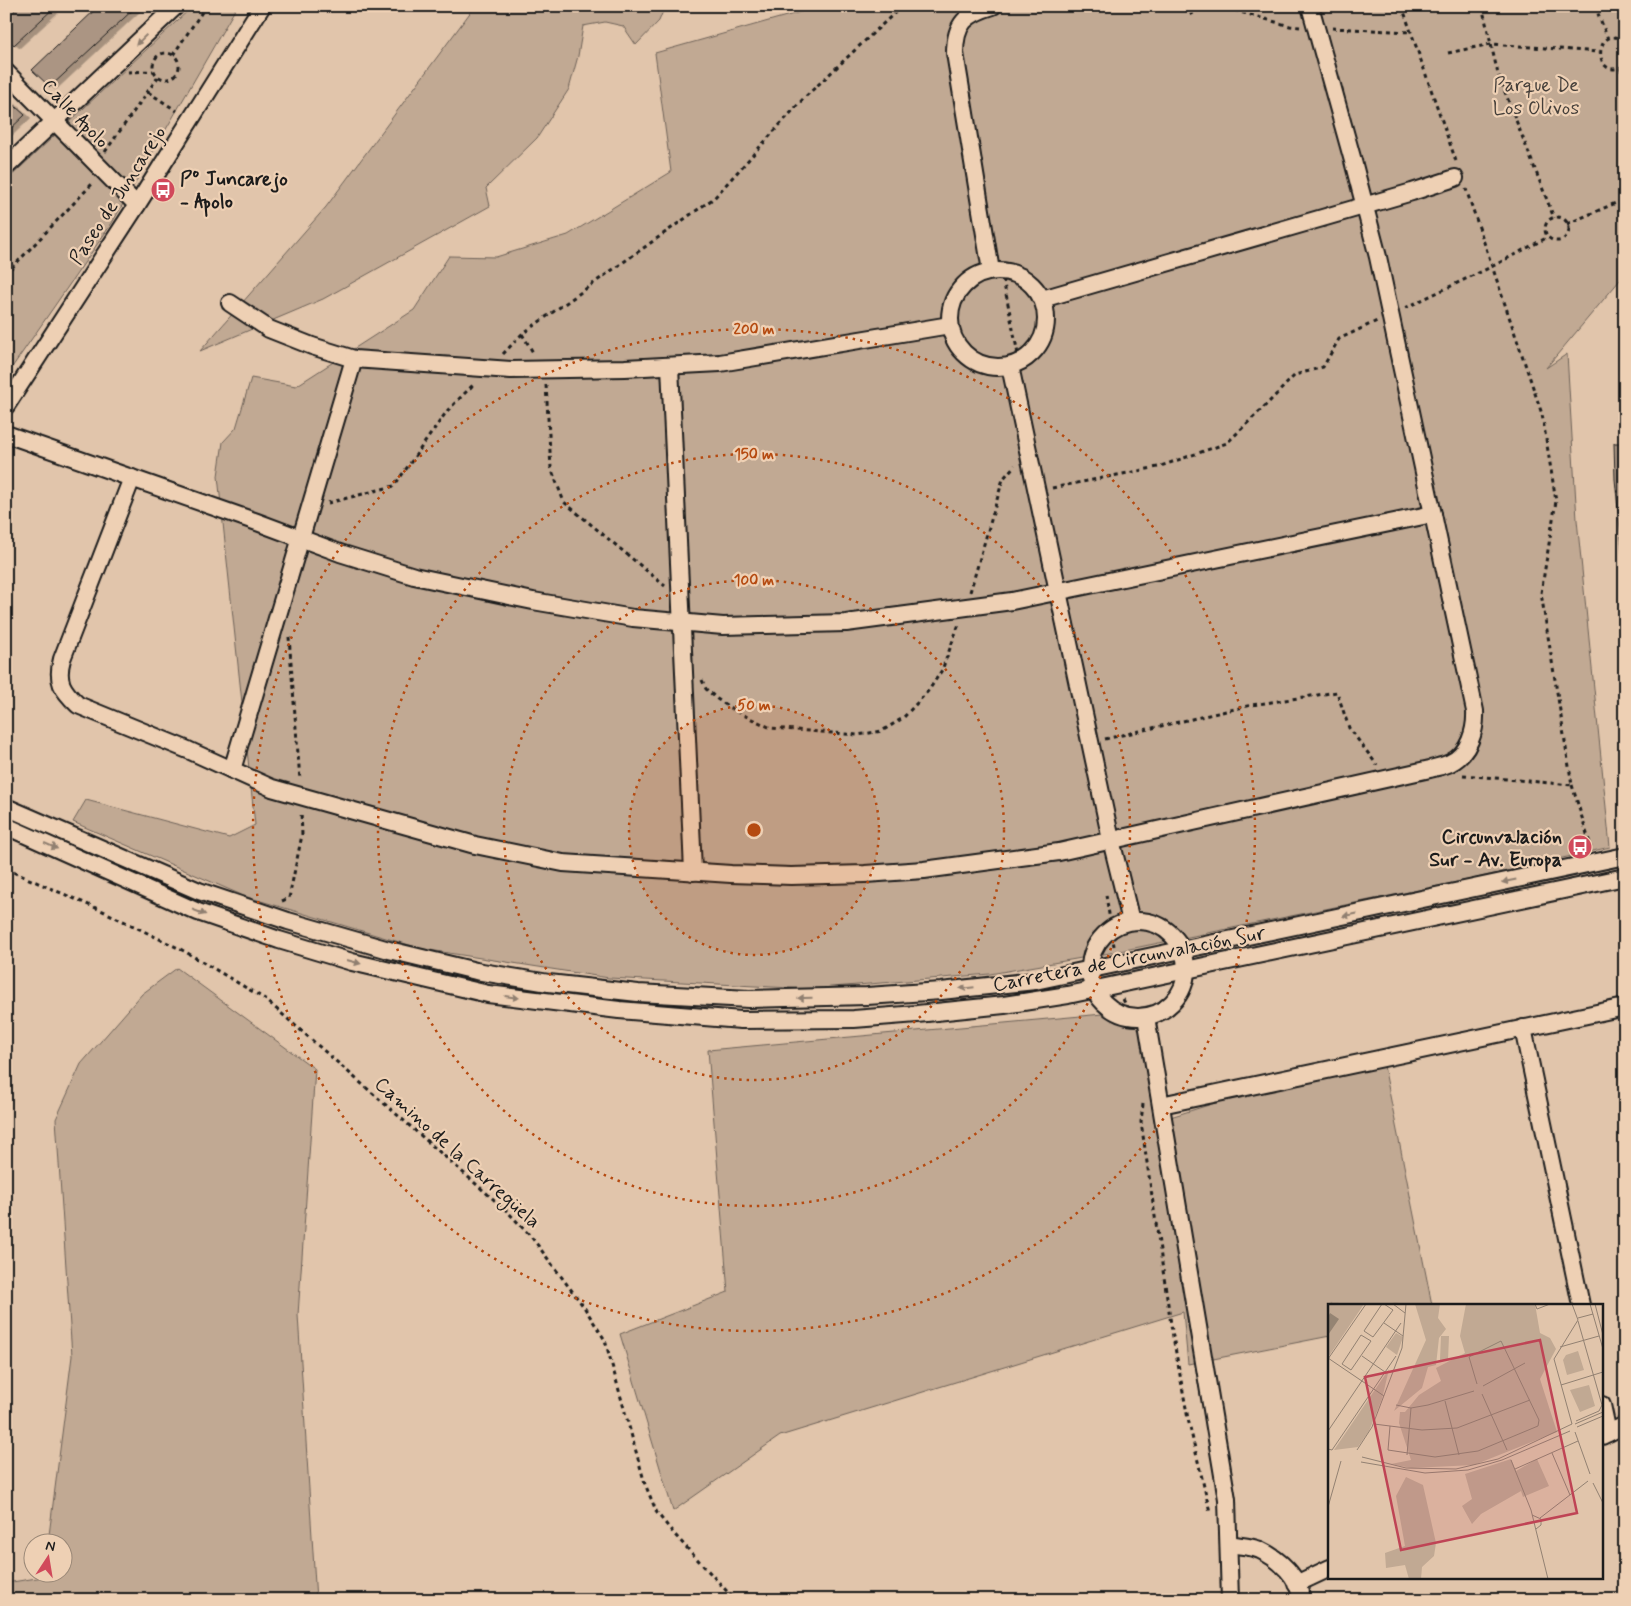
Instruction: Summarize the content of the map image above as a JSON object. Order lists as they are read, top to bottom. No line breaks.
{"streets":{"street":["Calle Apolo","Paseo de Juncarejo","Carretera de Circunvalación Sur"],"path":["Camino de la Carregüela"]},"crossings":[["Calle Apolo","Paseo de Juncarejo"]],"parks":["Parque De Los Olivos"],"places":{"bus stop":["Pº Juncarejo - Apolo","Circunvalación Sur - Av. Europa"]},"north":"top","rings":["200 m","150 m","100 m","50 m"]}
